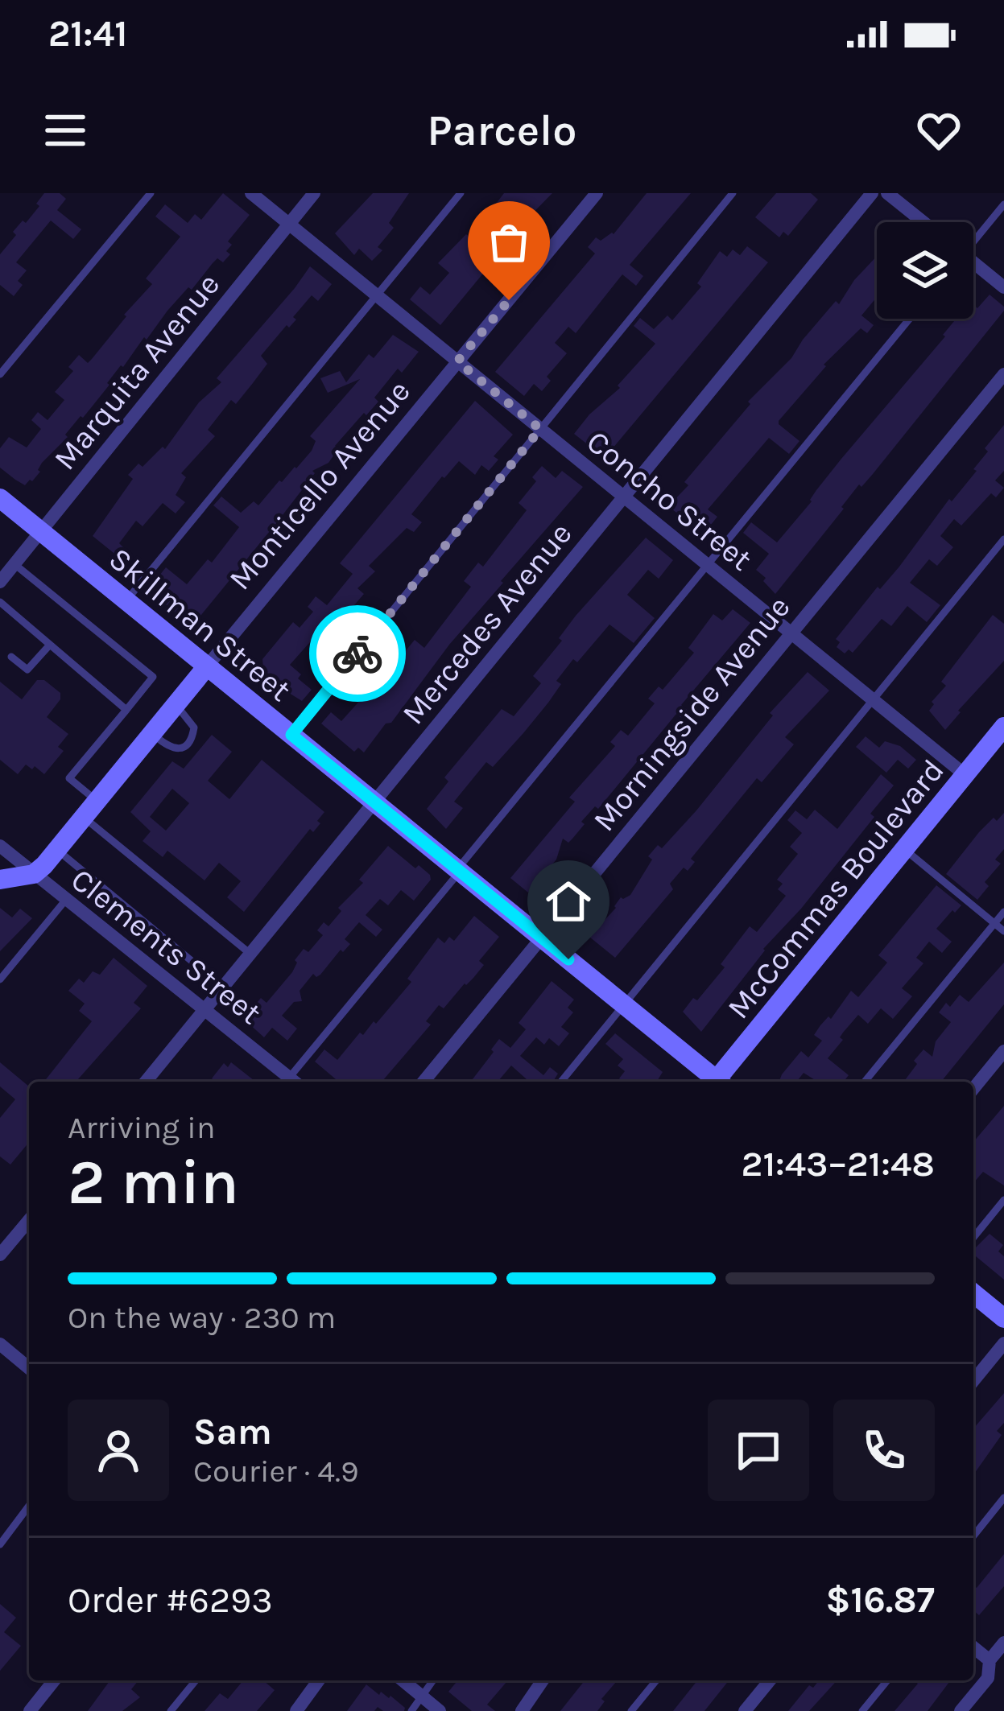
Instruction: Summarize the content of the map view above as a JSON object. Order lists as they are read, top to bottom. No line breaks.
{"streets":{"main road":["Monticello Avenue","Skillman Street","McCommas Boulevard"],"street":["Marquita Avenue","Concho Street","Mercedes Avenue","Morningside Avenue","Clements Street"]},"crossings":[["Marquita Avenue","Concho Street"],["Marquita Avenue","Skillman Street"],["Monticello Avenue","Concho Street"],["Monticello Avenue","Skillman Street"],["Monticello Avenue","Clements Street"],["Concho Street","Mercedes Avenue"],["Concho Street","Morningside Avenue"],["Concho Street","McCommas Boulevard"],["Mercedes Avenue","Skillman Street"],["Mercedes Avenue","Clements Street"],["Skillman Street","Morningside Avenue"]],"page":{"status":"21:41","header":"Parcelo","heading":["2 min","Arriving in","21:43–21:48"],"panel":["Sam","Courier · 4.9","Order #6293","$16.87"],"bar":"On the way · 230 m"}}
